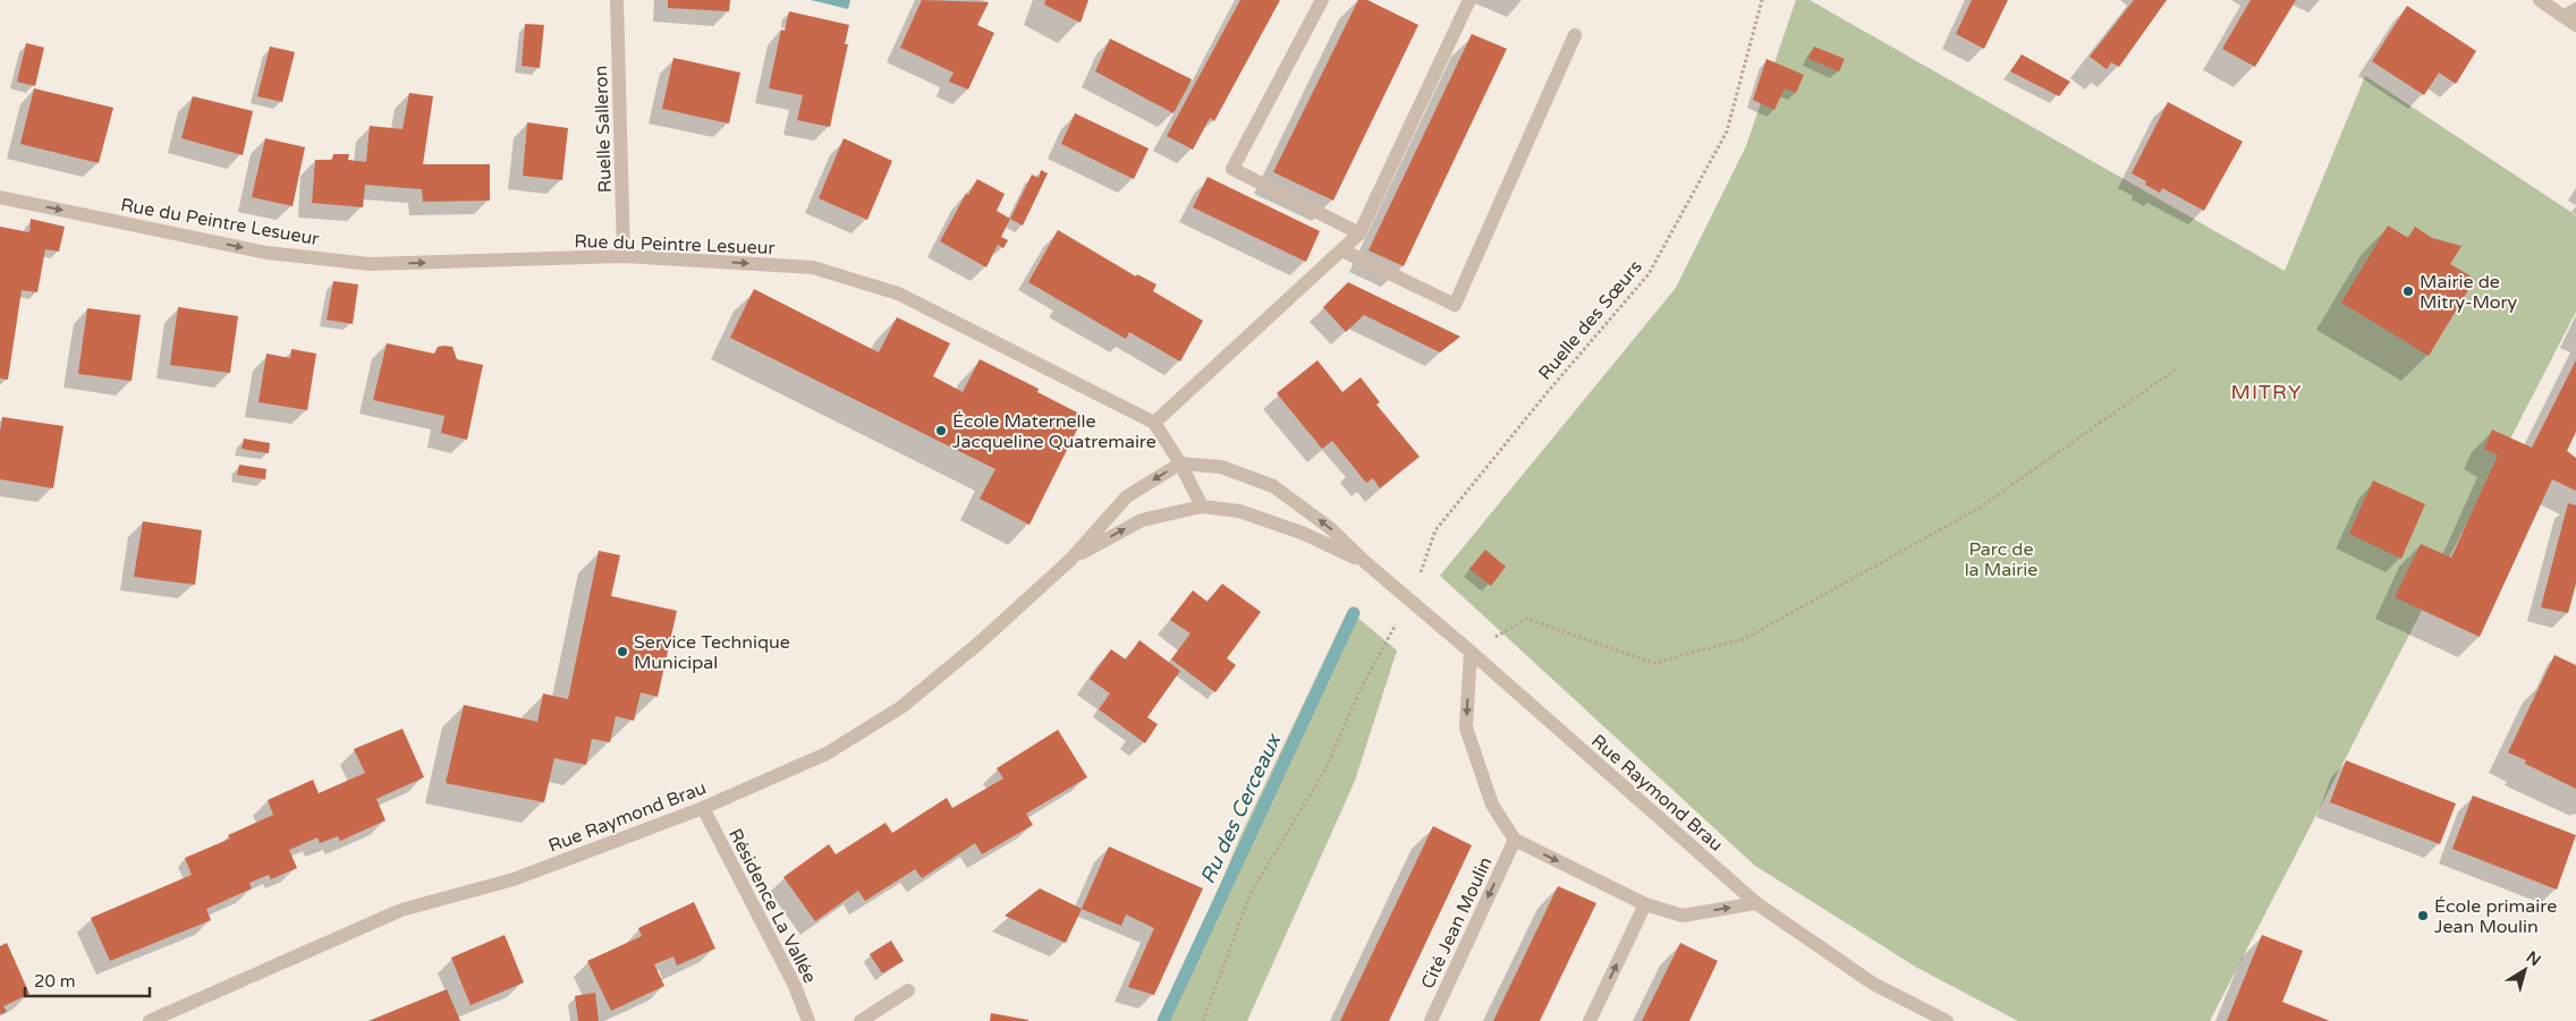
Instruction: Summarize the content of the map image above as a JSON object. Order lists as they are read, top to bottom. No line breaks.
{"streets":{"street":["Ruelle Salleron","Rue du Peintre Lesueur","Rue Raymond Brau","Résidence La Vallée","Cité Jean Moulin"],"path":["Ruelle des Sœurs"]},"crossings":[["Ruelle Salleron","Rue du Peintre Lesueur"],["Ruelle des Sœurs","Rue Raymond Brau"],["Rue Raymond Brau","Résidence La Vallée"]],"one_way":["Rue du Peintre Lesueur","Cité Jean Moulin"],"districts":["MITRY"],"water":["Ru des Cerceaux"],"parks":["Parc de la Mairie"],"places":["Mairie de Mitry-Mory","École Maternelle Jacqueline Quatremaire","Service Technique Municipal","École primaire Jean Moulin"],"scale_bar":"20 m","north":"top right"}
